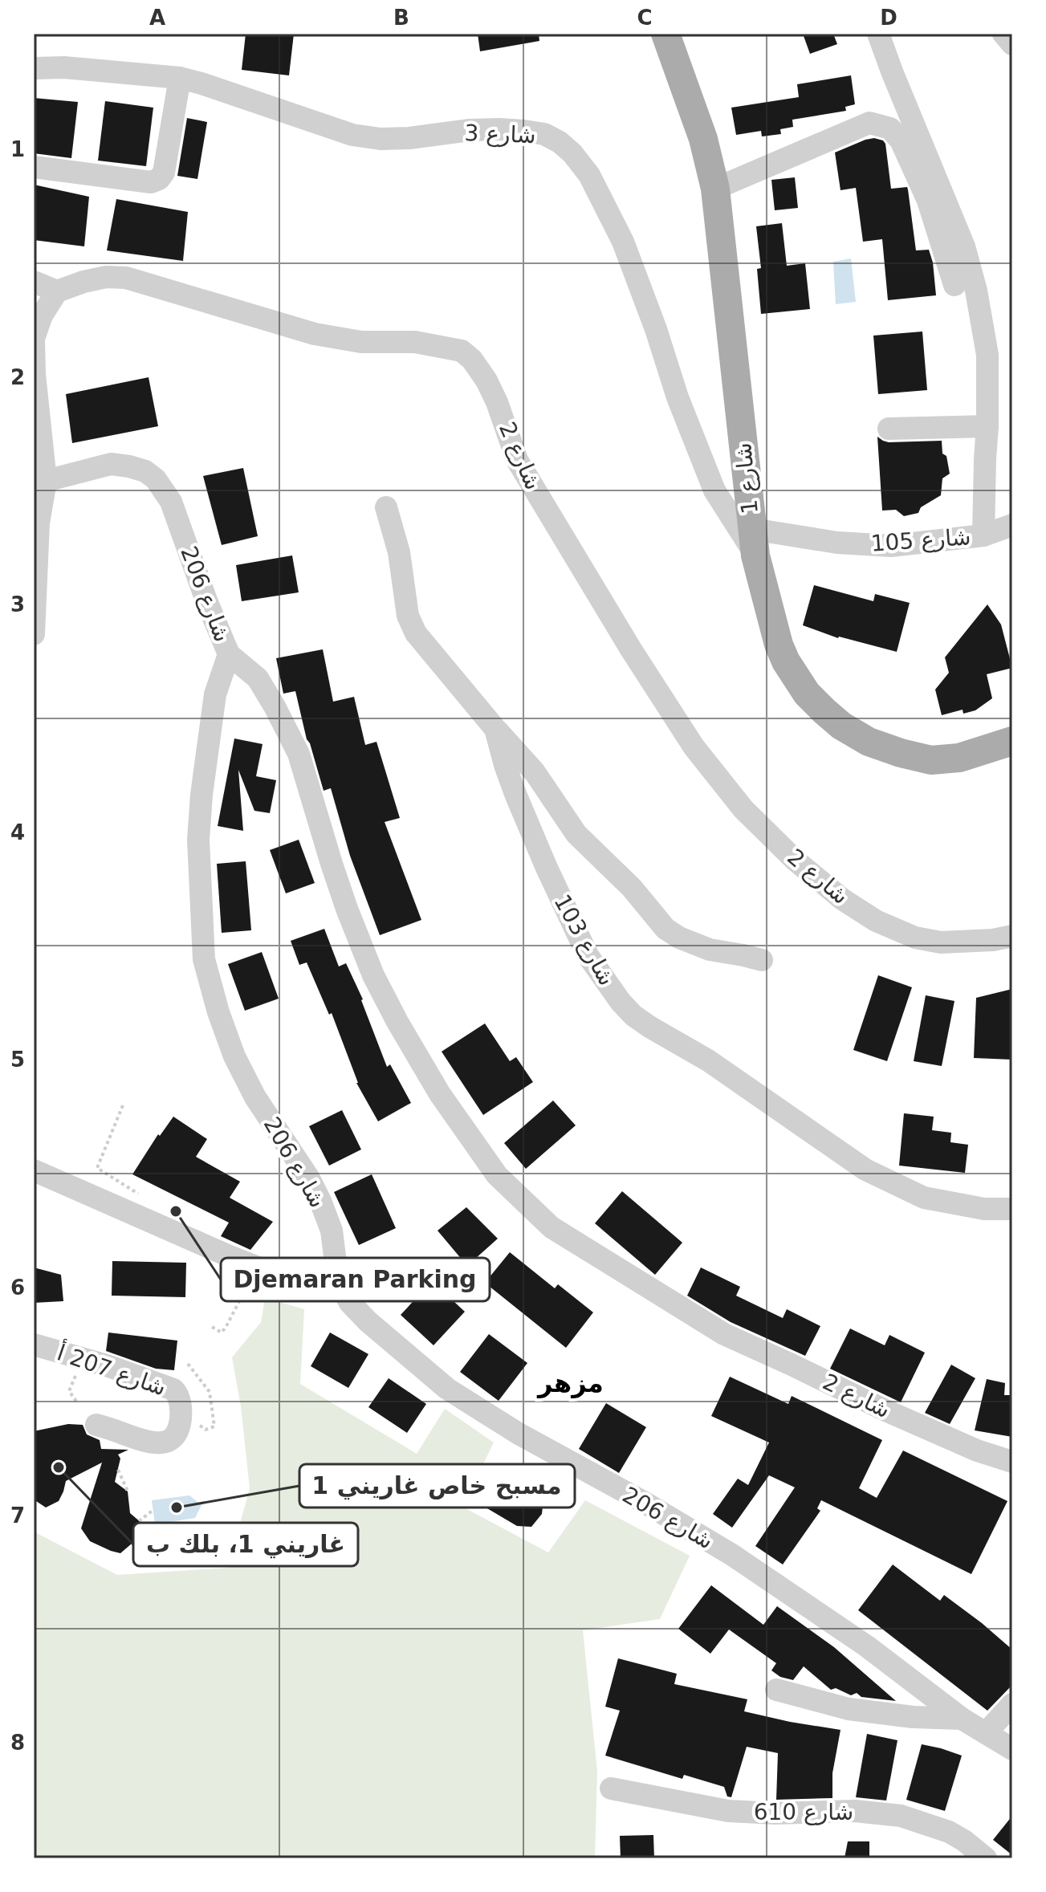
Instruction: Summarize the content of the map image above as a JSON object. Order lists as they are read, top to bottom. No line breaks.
{"streets":{"main road":["شارع 1"],"street":["شارع 3","شارع 2","شارع 105","شارع 206","شارع 103","شارع 207 أ","شارع 610"]},"crossings":[["شارع 3","شارع 1"],["شارع 3","شارع 105"],["شارع 2","شارع 206"],["شارع 1","شارع 105"]],"districts":["مزهر"],"places":["Djemaran Parking","غاريني 1، بلك ب","مسبح خاص غاريني 1"],"grid":{"columns":["A","B","C","D"],"rows":["1","2","3","4","5","6","7","8"]}}
